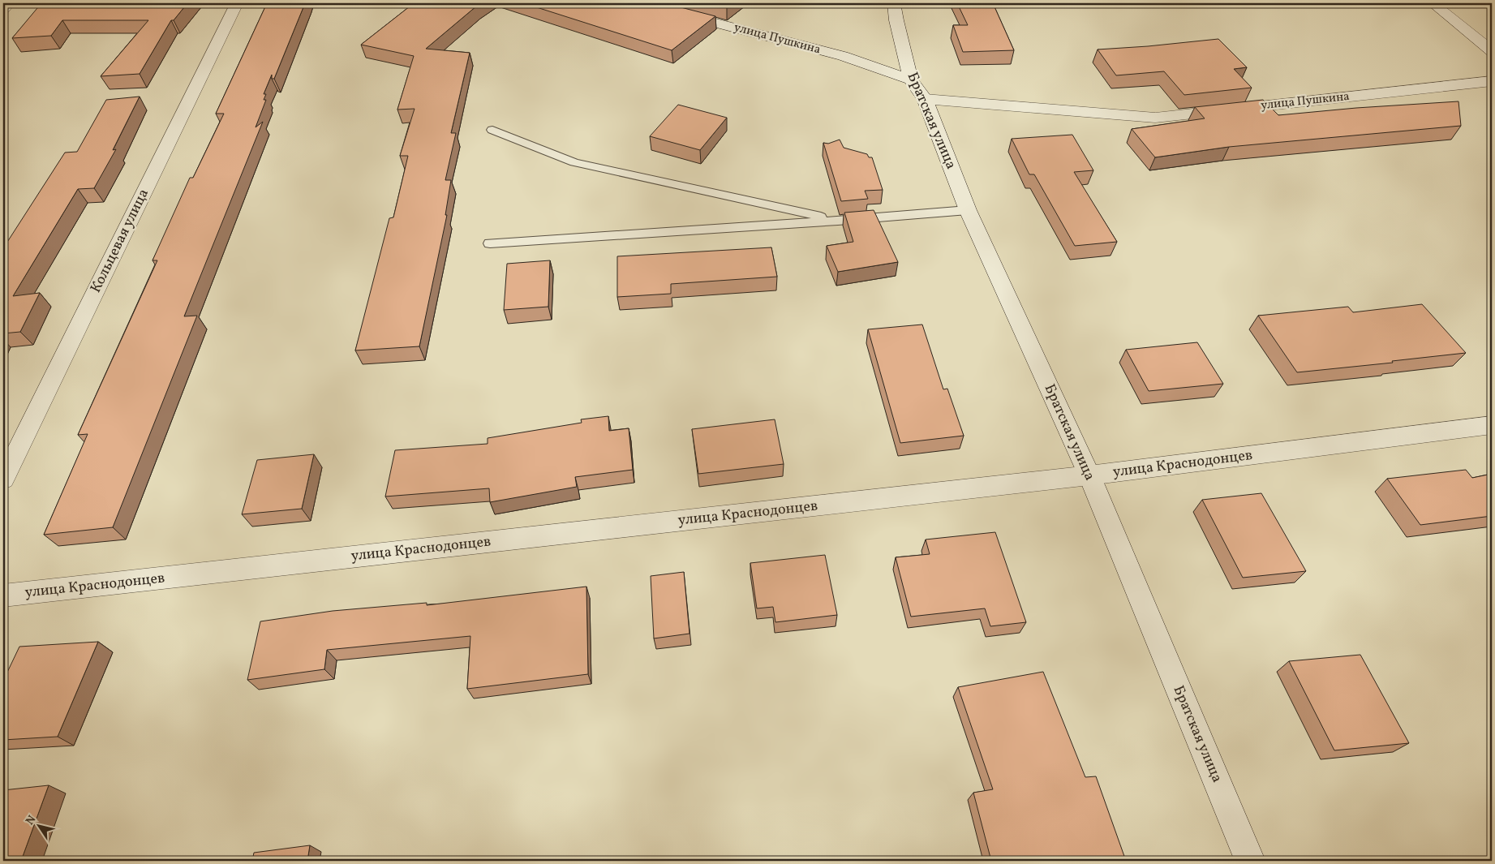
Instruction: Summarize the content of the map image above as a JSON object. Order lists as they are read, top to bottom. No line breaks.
{"streets":{"street":["улица Пушкина","Братская улица","Кольцевая улица","улица Краснодонцев"]},"crossings":[["улица Пушкина","Братская улица"],["Братская улица","улица Краснодонцев"]],"north":"top left"}
